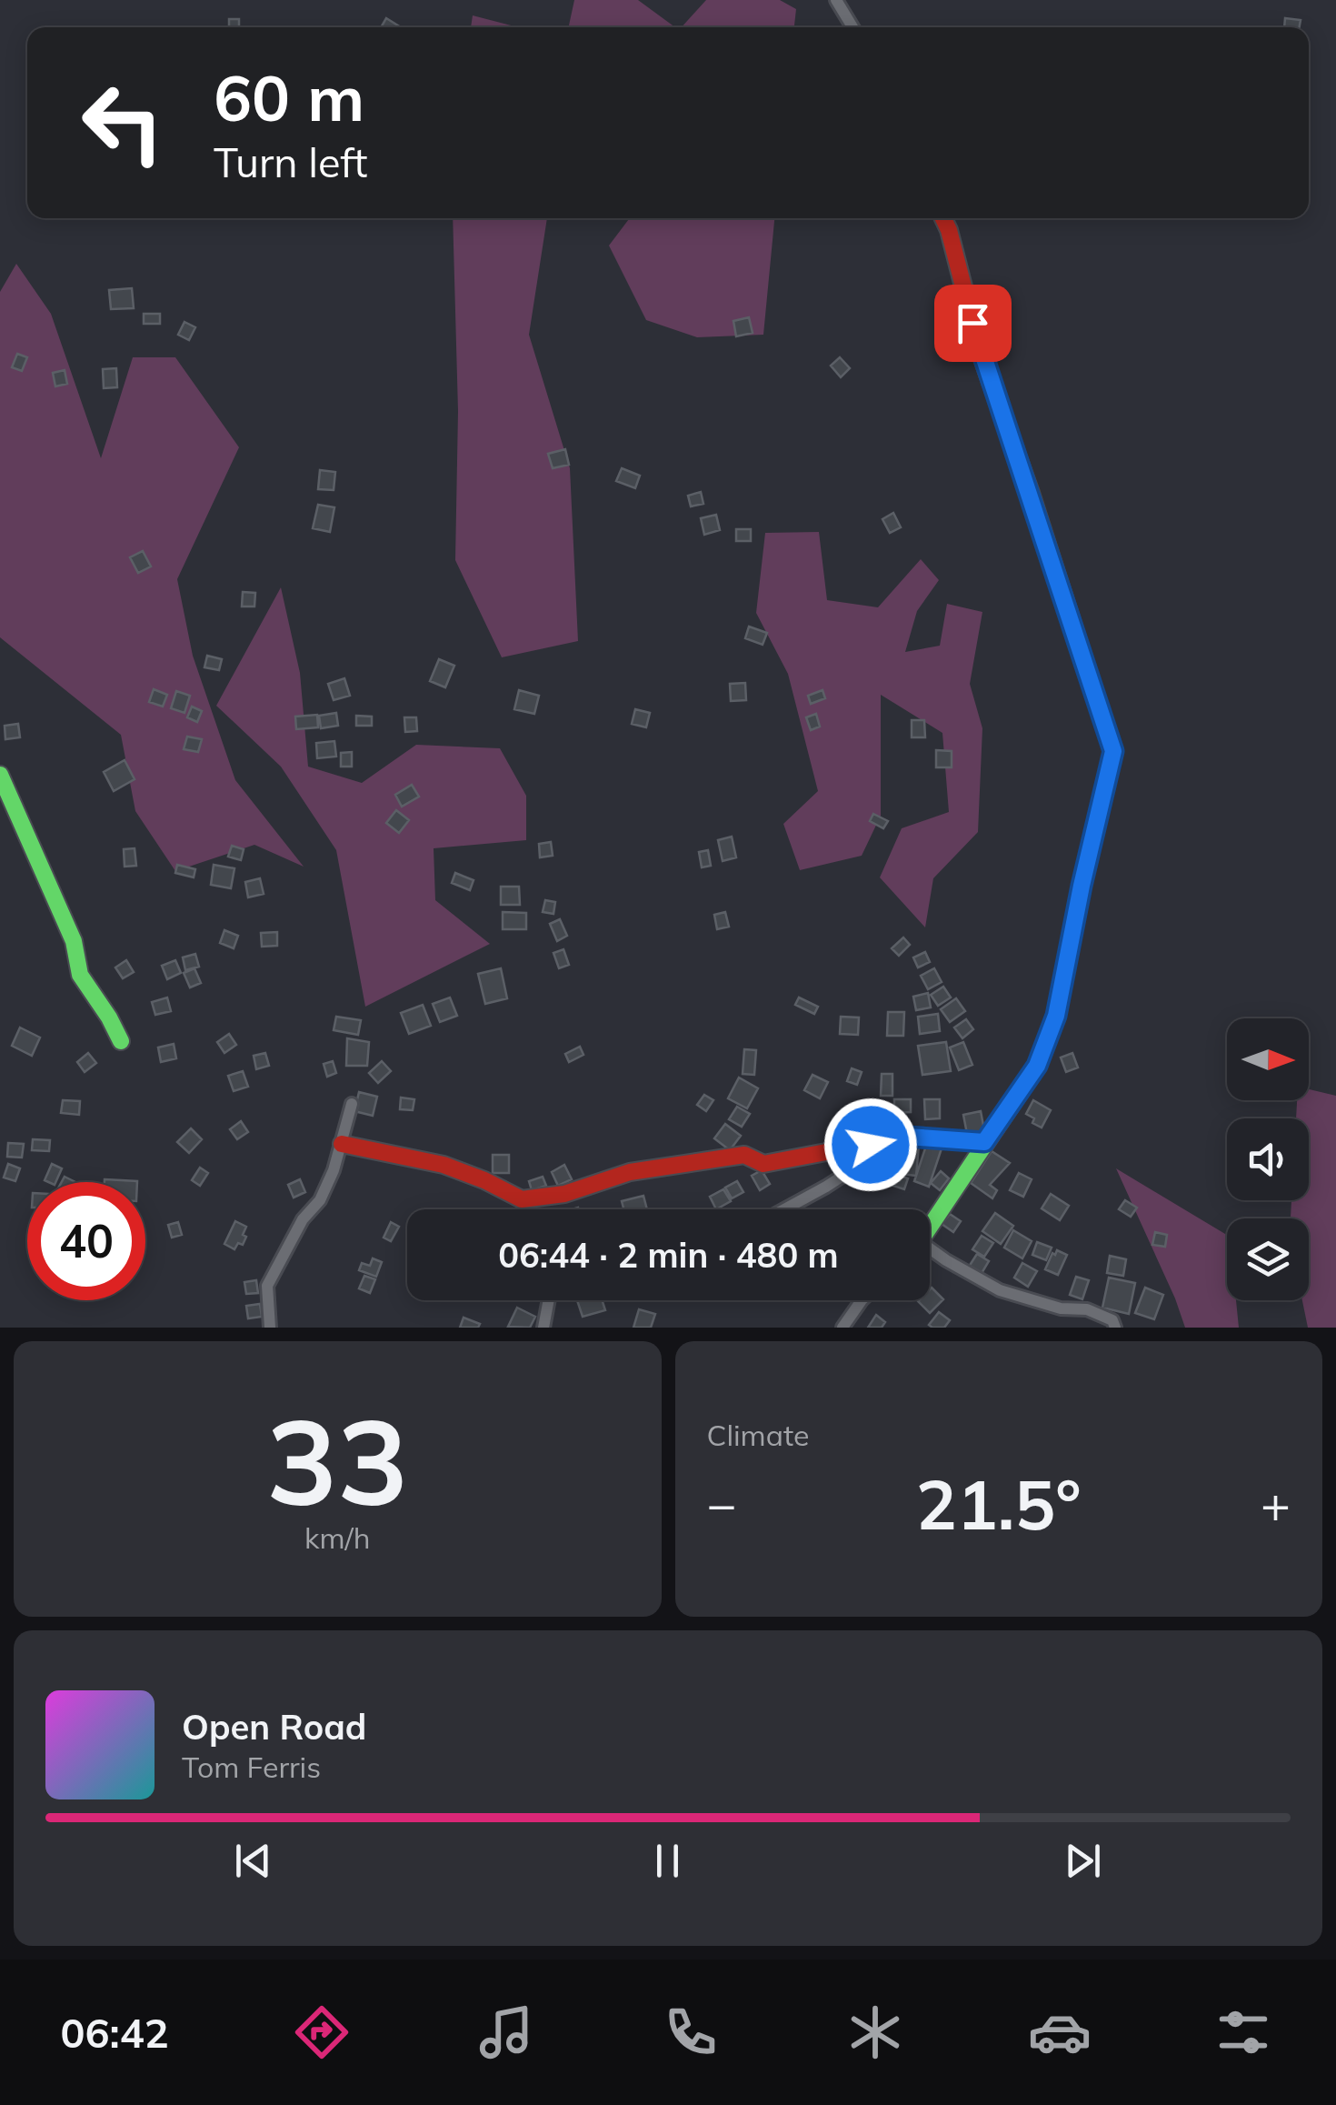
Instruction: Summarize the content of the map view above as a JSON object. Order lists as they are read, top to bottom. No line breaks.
{"north":"right","page":{"turn":["60 m","Turn left"],"limit":"40","trip":"06:44 · 2 min · 480 m","tile":[["33","km/h"],"Climate"],"heat":["−","21.5°","+"],"song":["Open Road","Tom Ferris"],"tabs":"06:42"}}
